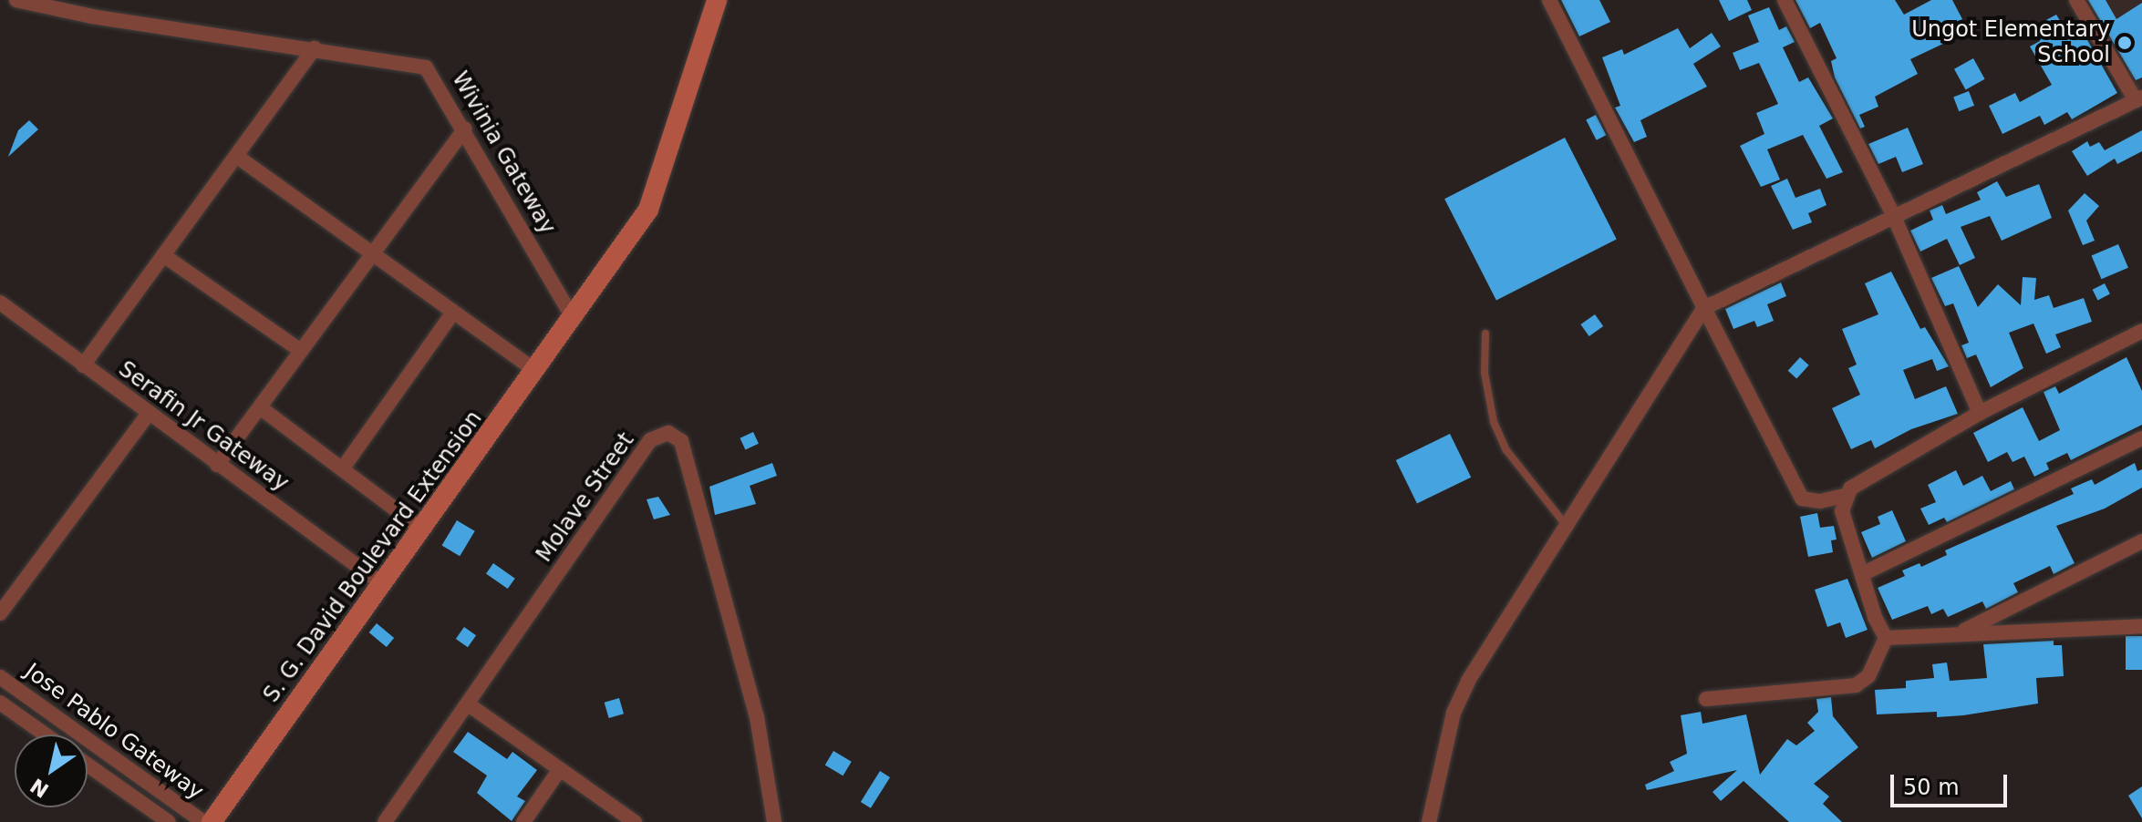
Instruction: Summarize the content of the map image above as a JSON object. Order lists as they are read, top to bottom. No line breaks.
{"streets":{"street":["Wivinia Gateway","Serafin Jr Gateway","Molave Street","S. G. David Boulevard Extension","Jose Pablo Gateway"]},"crossings":[["Wivinia Gateway","S. G. David Boulevard Extension"],["Serafin Jr Gateway","S. G. David Boulevard Extension"]],"places":["Ungot Elementary School"],"scale_bar":"50 m","north":"bottom left"}
